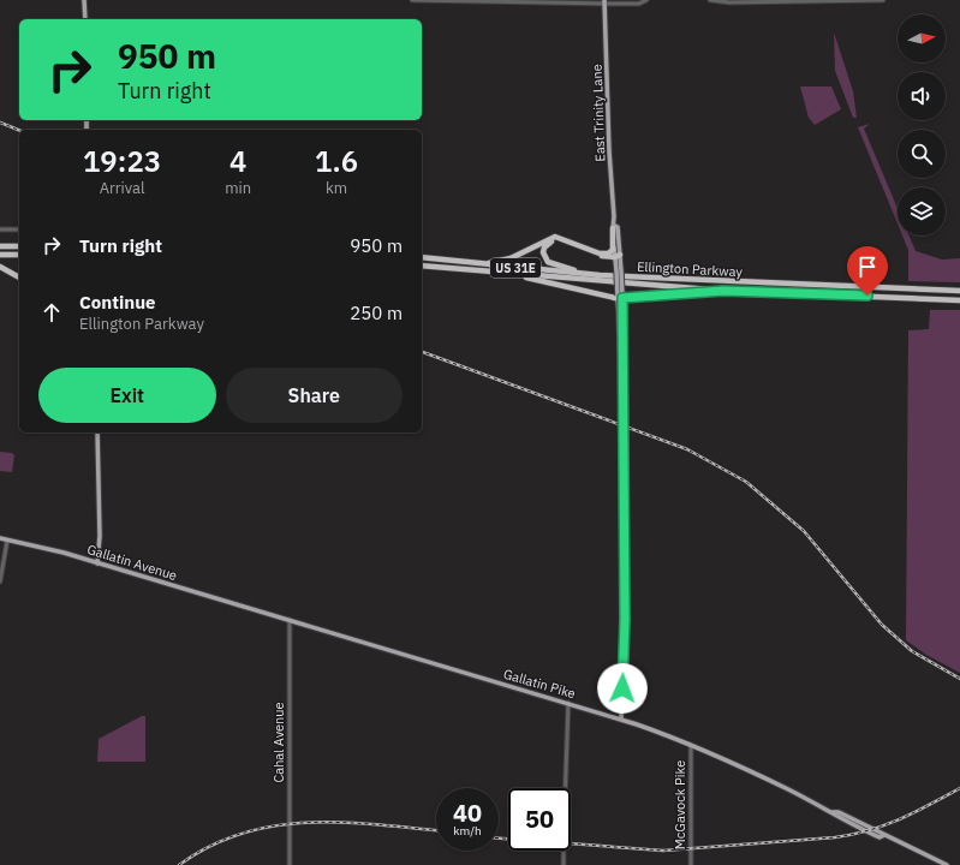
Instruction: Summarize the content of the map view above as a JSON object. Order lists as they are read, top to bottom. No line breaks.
{"streets":{"highway":["US 31E","Ellington Parkway"],"main road":["East Trinity Lane","Gallatin Avenue","Gallatin Pike"],"street":["Cahal Avenue","McGavock Pike"]},"crossings":[["East Trinity Lane","Gallatin Pike"],["Gallatin Avenue","Gallatin Pike"],["Gallatin Pike","Cahal Avenue"],["Gallatin Pike","McGavock Pike"]],"north":"right","page":{"turn":["950 m","Turn right"],"eta":["19:23","Arrival","4","min","1.6","km"],"list":[{"name":"Turn right","value":"950 m"},{"name":"Continue","note":"Ellington Parkway","value":"250 m"}],"buttons":["Exit","Share"],"speed":"40 km/h","limit":"50"}}
